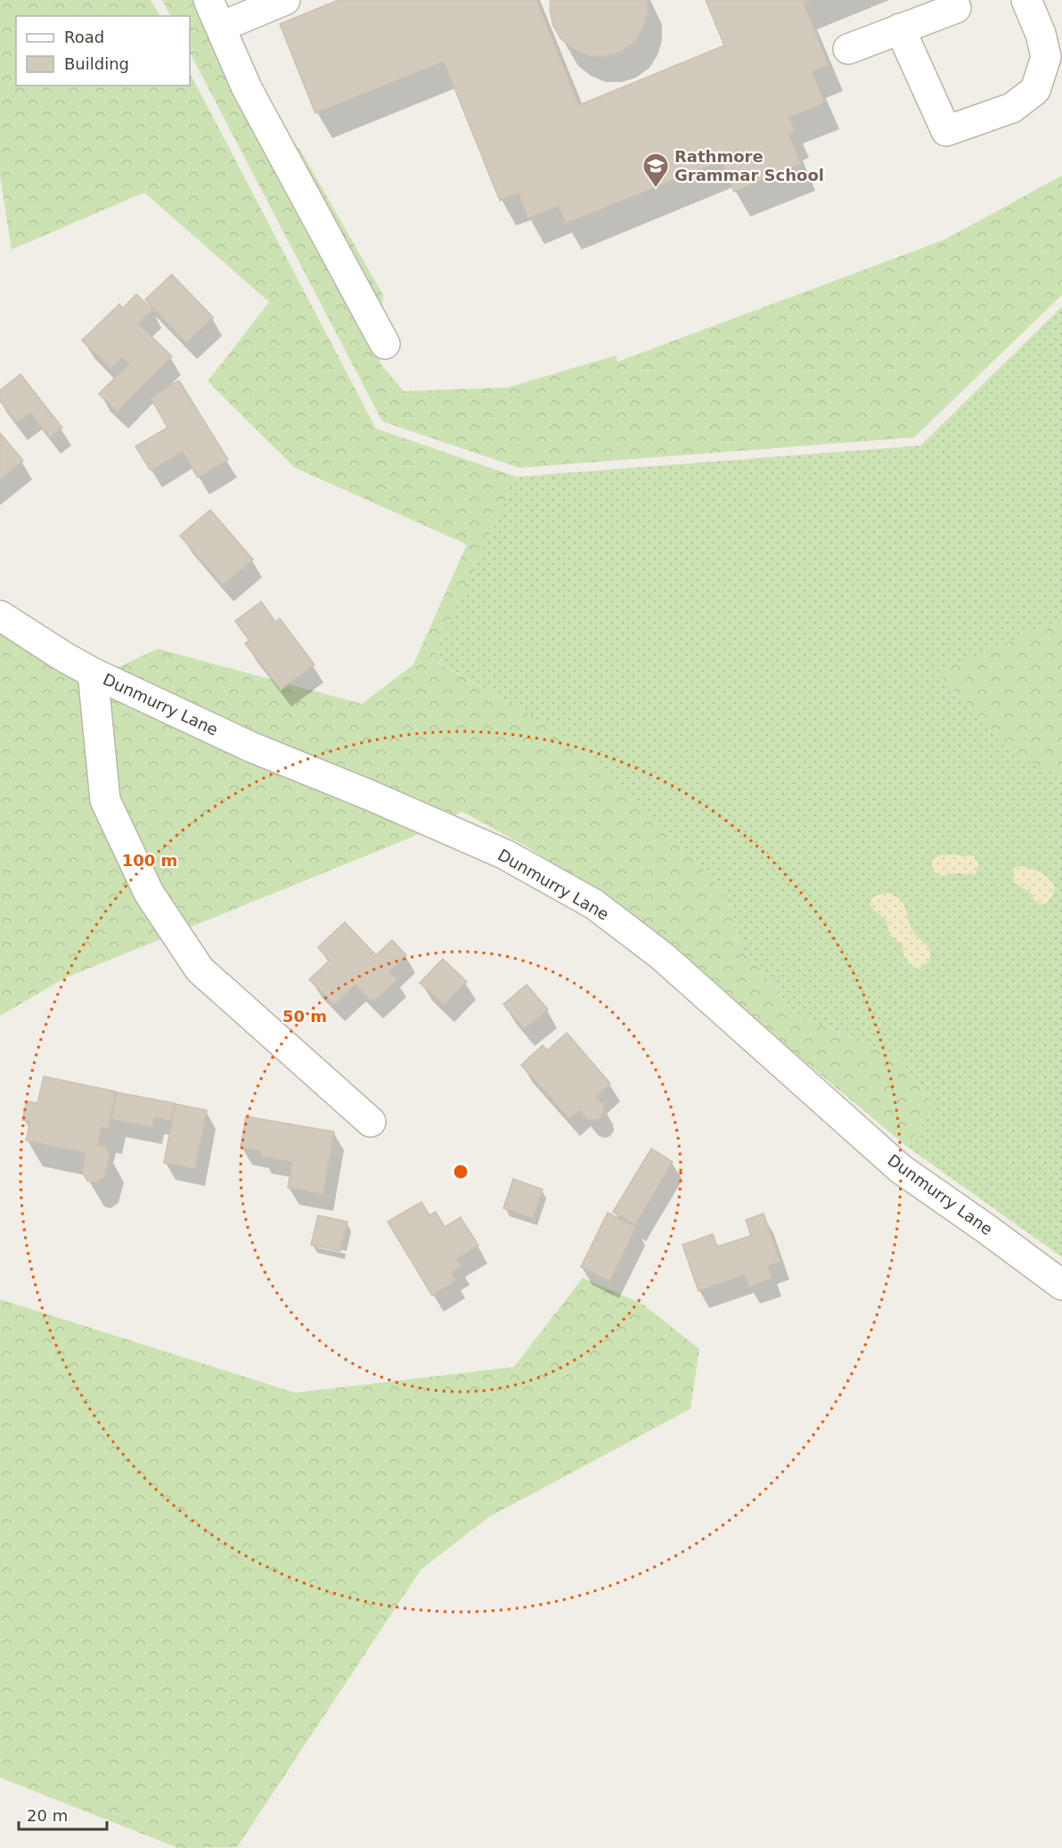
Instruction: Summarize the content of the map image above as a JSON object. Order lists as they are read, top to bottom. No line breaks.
{"streets":{"street":["Dunmurry Lane"]},"places":{"school or university":["Rathmore Grammar School"]},"legend":["Road","Building"],"scale_bar":"20 m","rings":["100 m","50 m"]}
